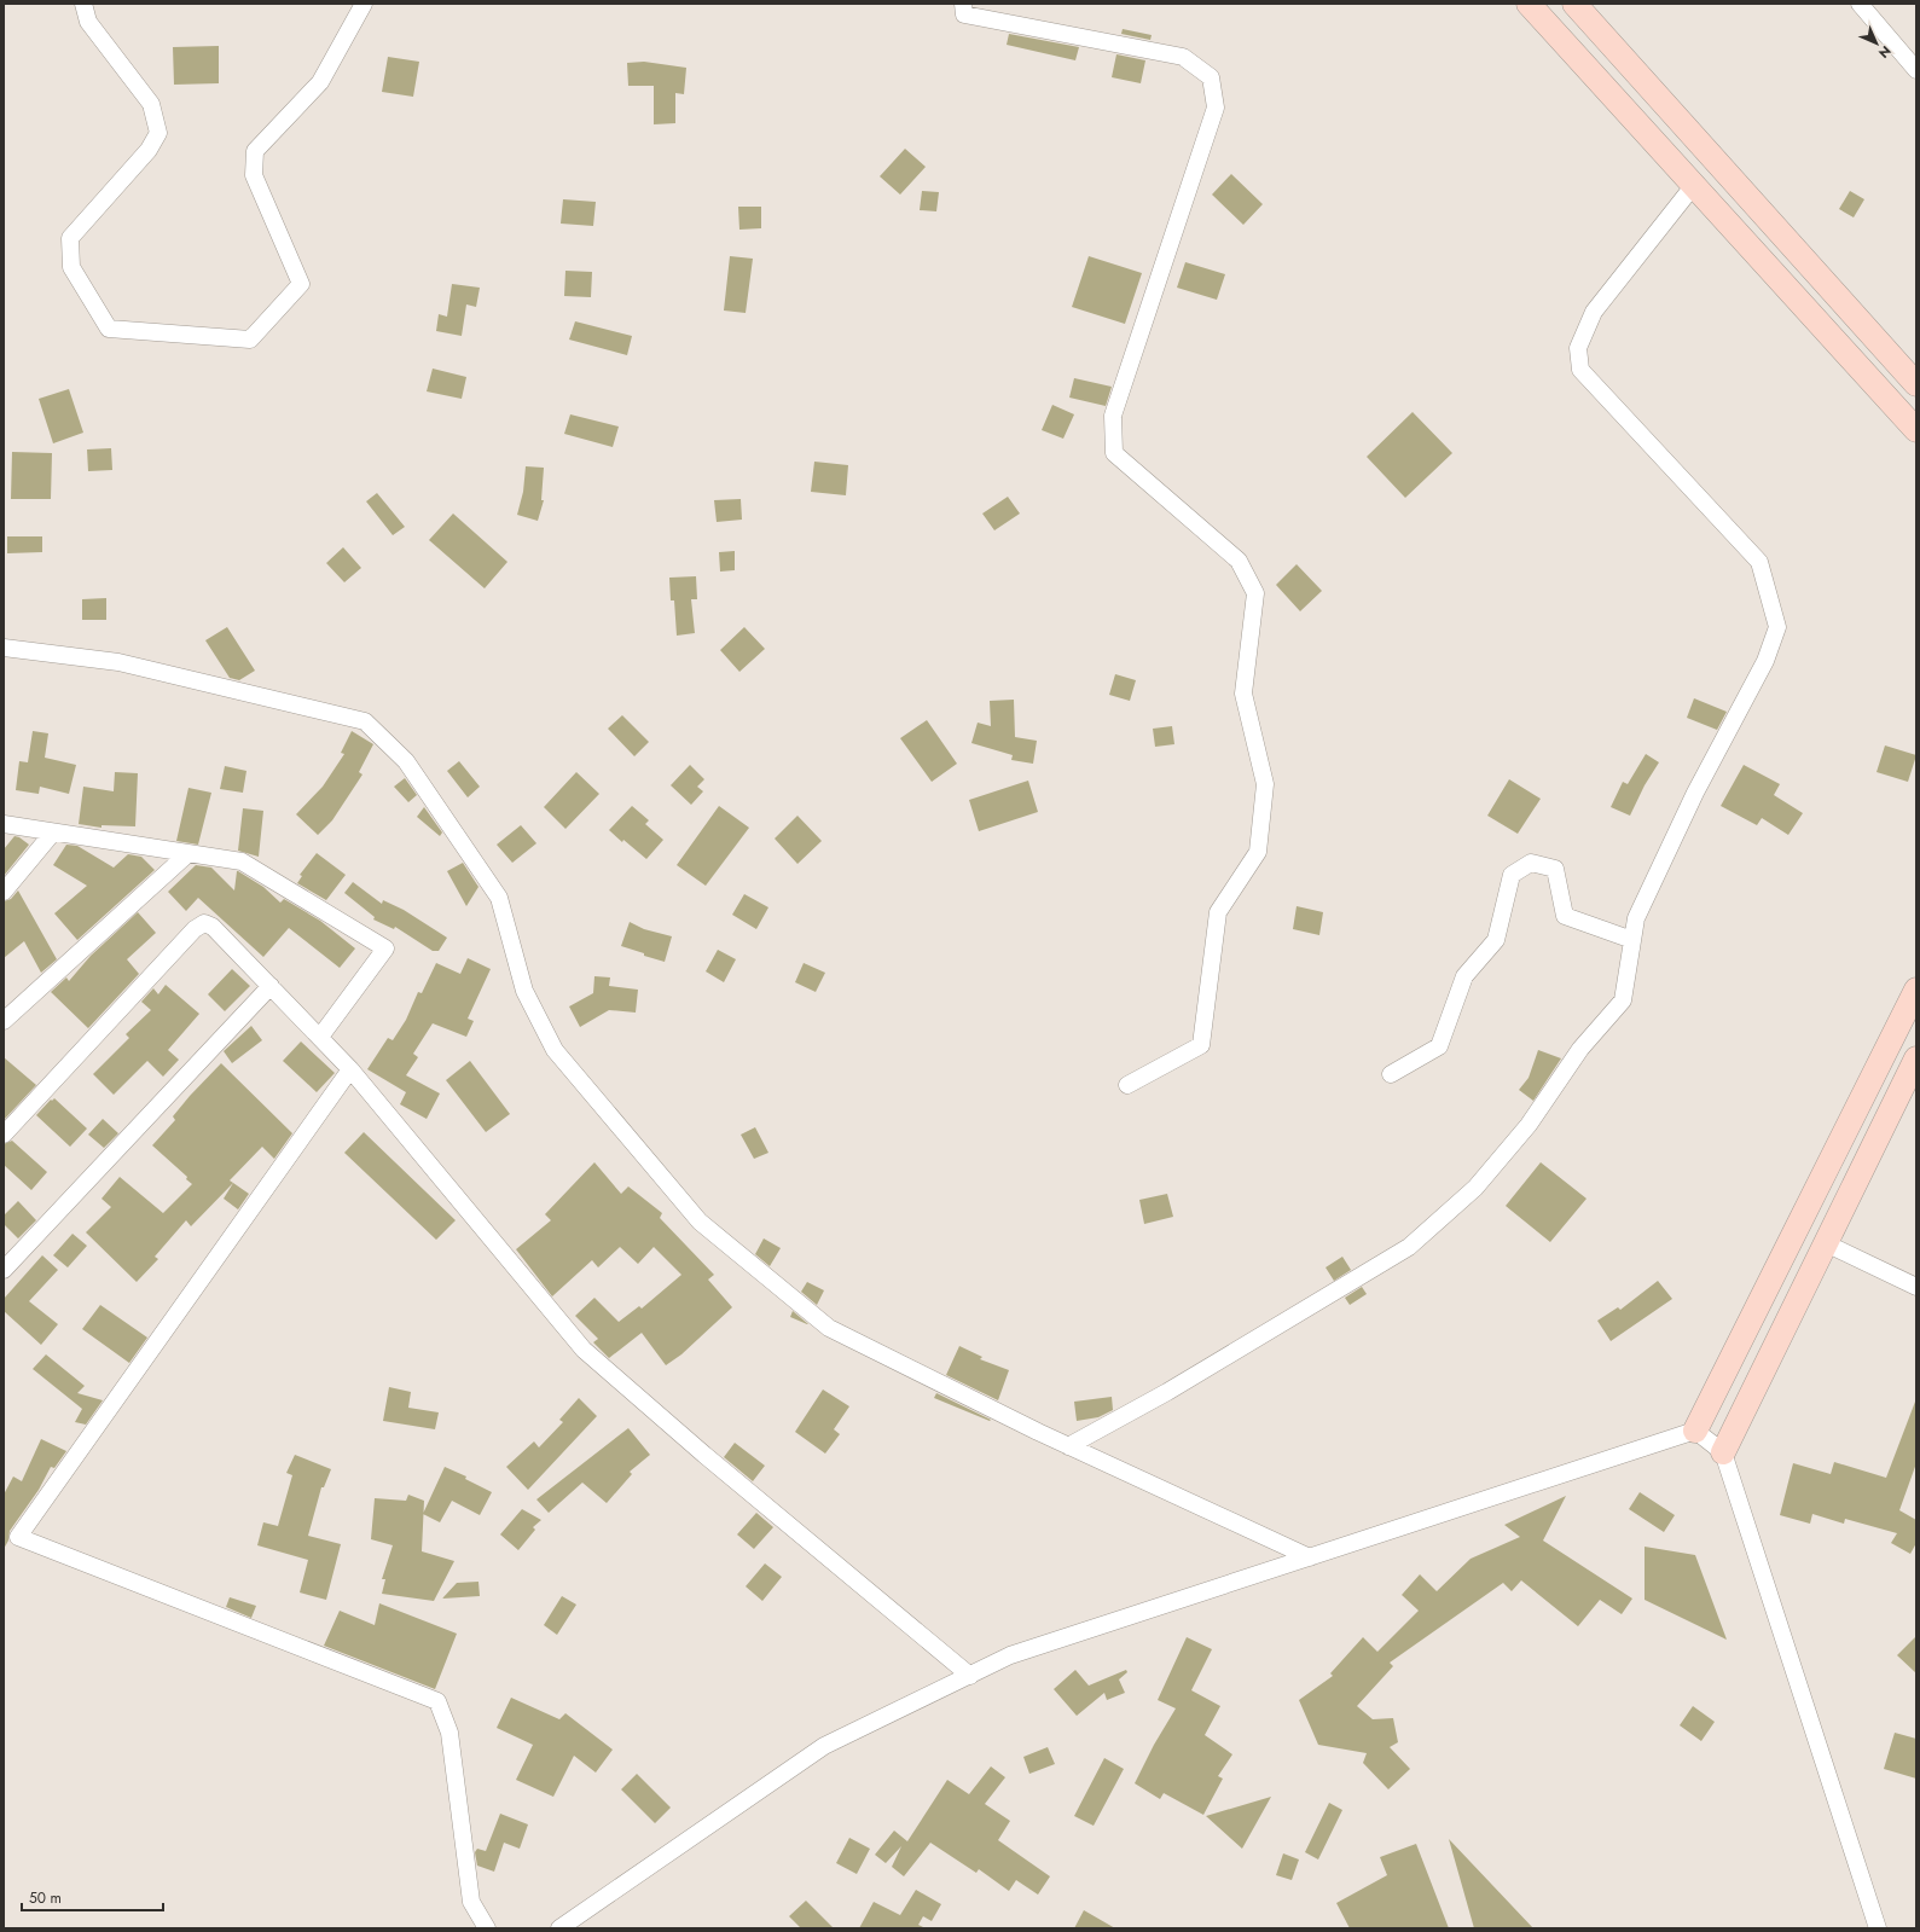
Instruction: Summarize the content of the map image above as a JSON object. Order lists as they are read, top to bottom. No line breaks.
{"scale_bar":"50 m","north":"bottom right"}
